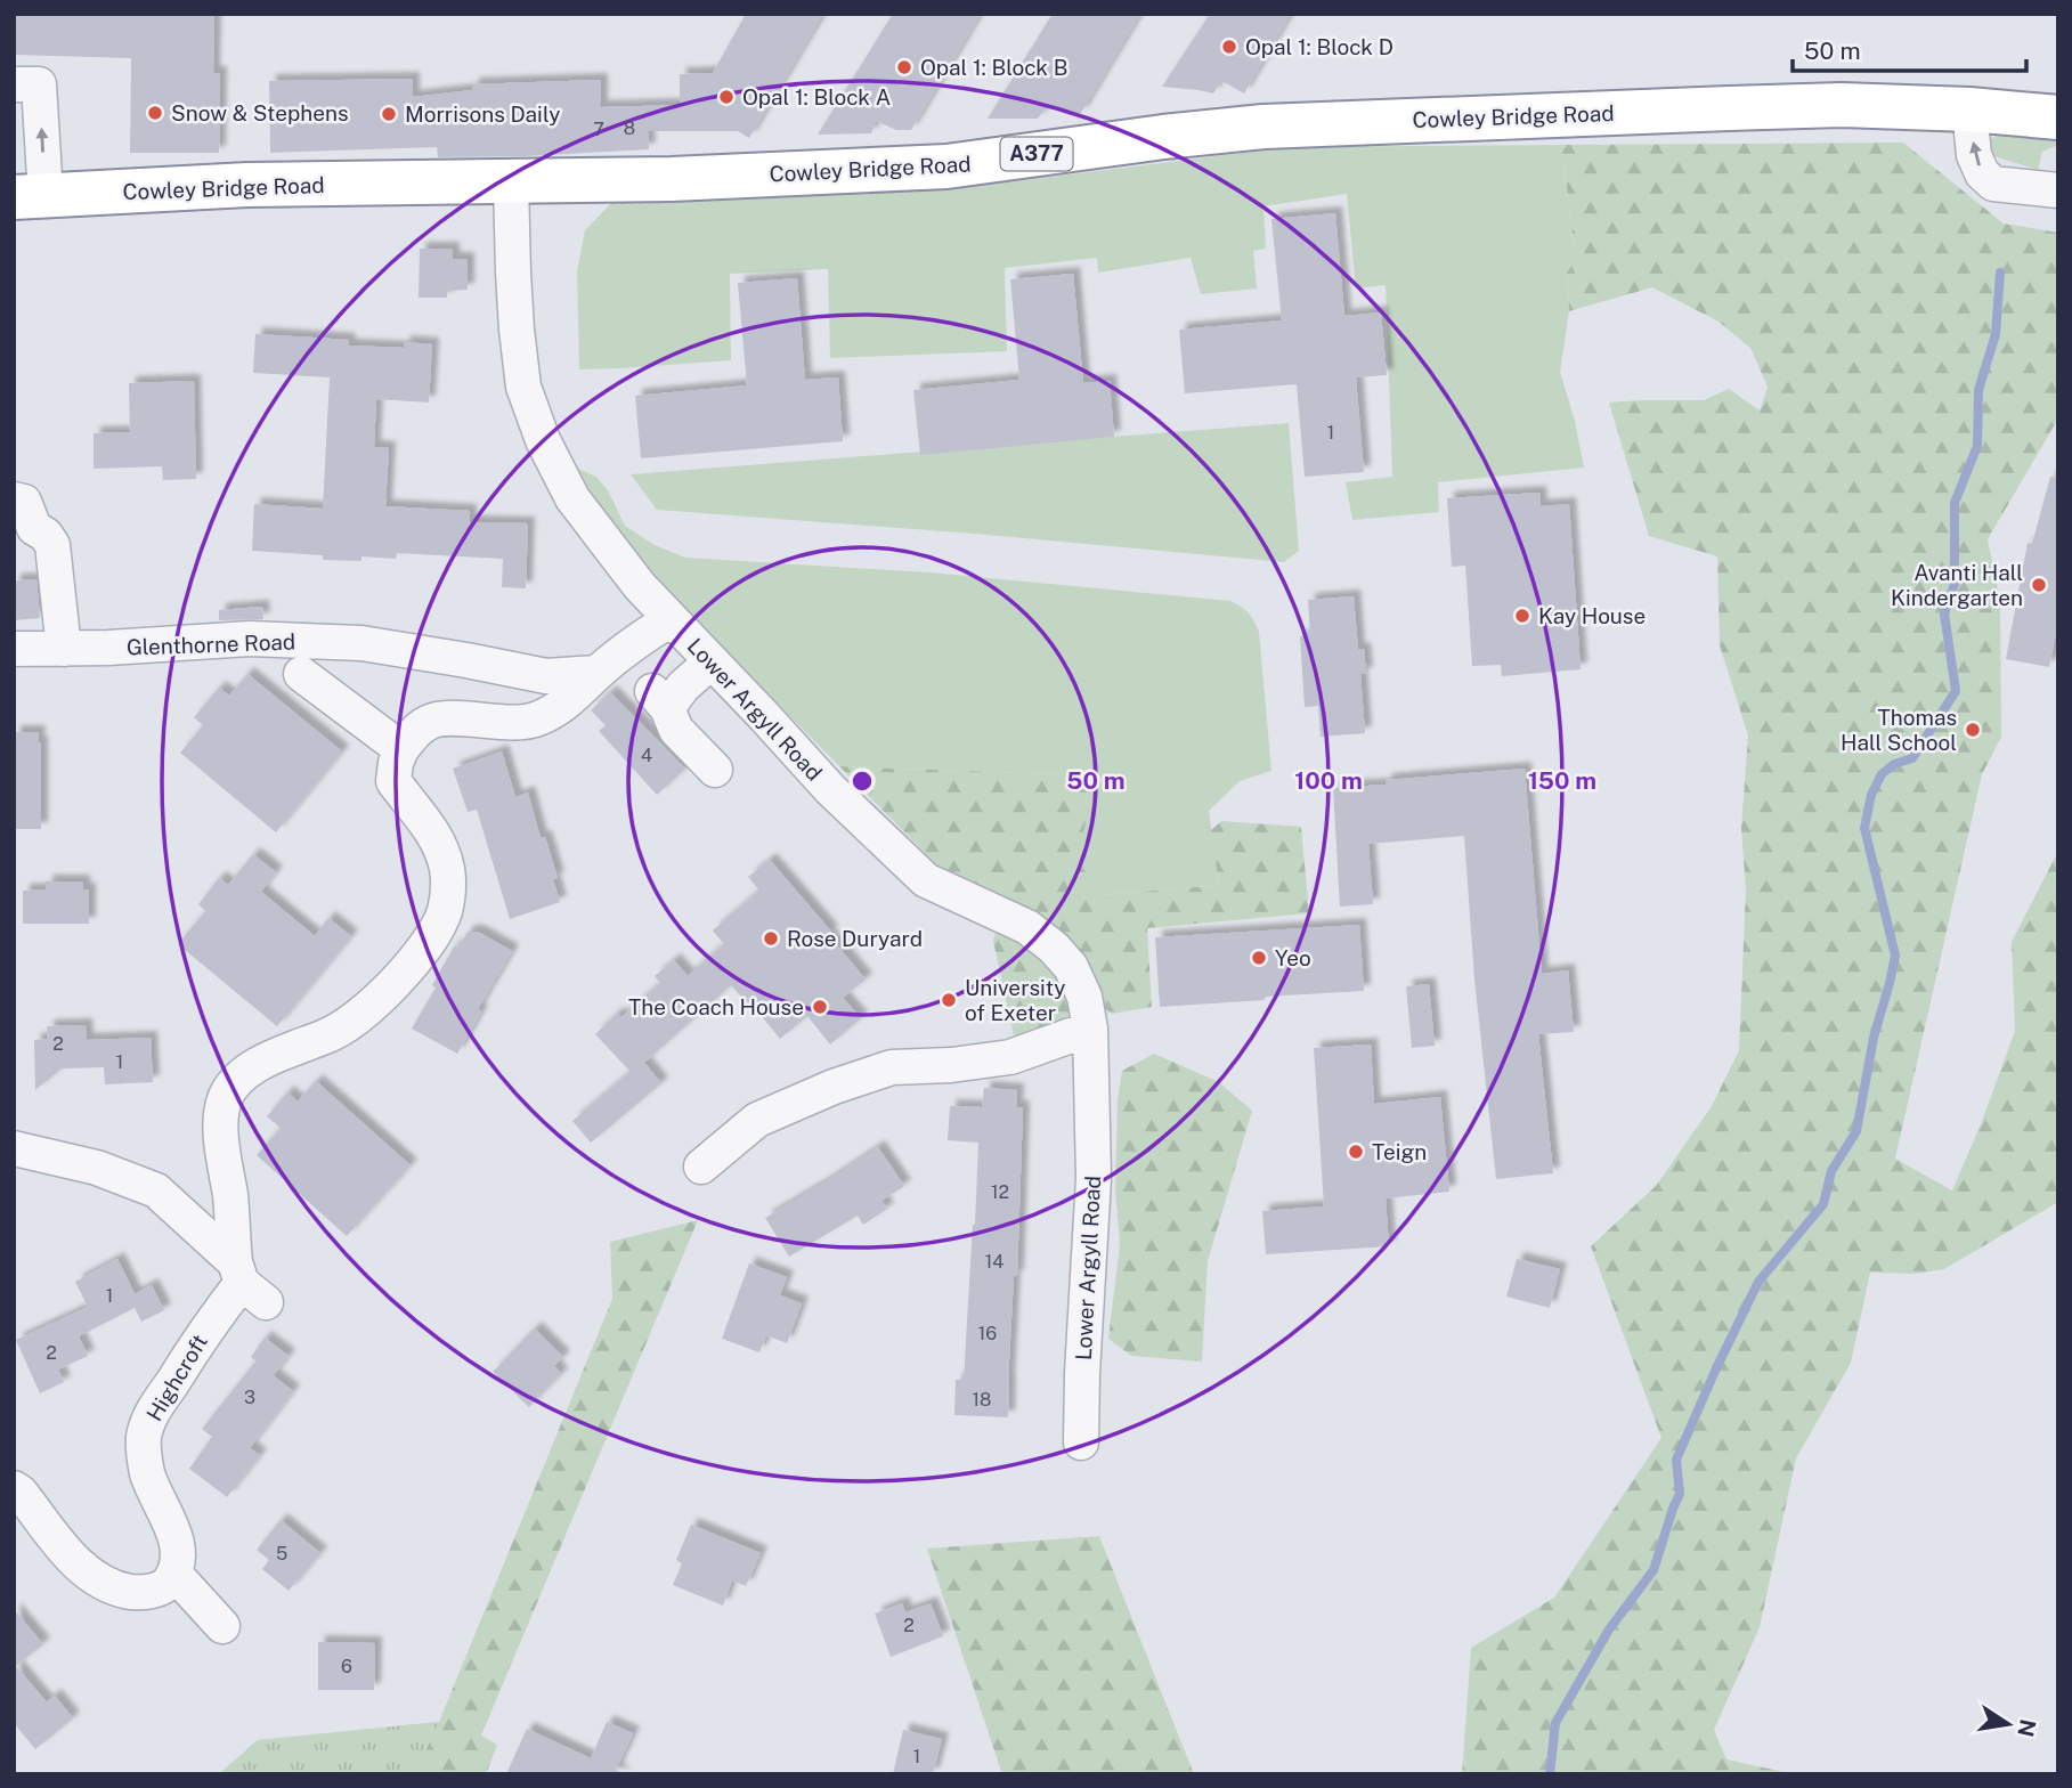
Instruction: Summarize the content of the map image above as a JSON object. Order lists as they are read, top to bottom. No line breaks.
{"streets":{"highway":["Cowley Bridge Road","A377"],"street":["Glenthorne Road","Lower Argyll Road","Highcroft"]},"crossings":[["Cowley Bridge Road","Lower Argyll Road"]],"places":["Opal 1: Block D","Opal 1: Block B","Opal 1: Block A","Snow & Stephens","Morrisons Daily","Avanti Hall Kindergarten","Kay House","Thomas Hall School","Rose Duryard","Yeo","University of Exeter","The Coach House","Teign"],"house_numbers":["8","7","1","4","2","1","12","14","1","16","2","3","18","5","2","6","1"],"scale_bar":"50 m","north":"right","rings":["50 m","100 m","150 m"]}
